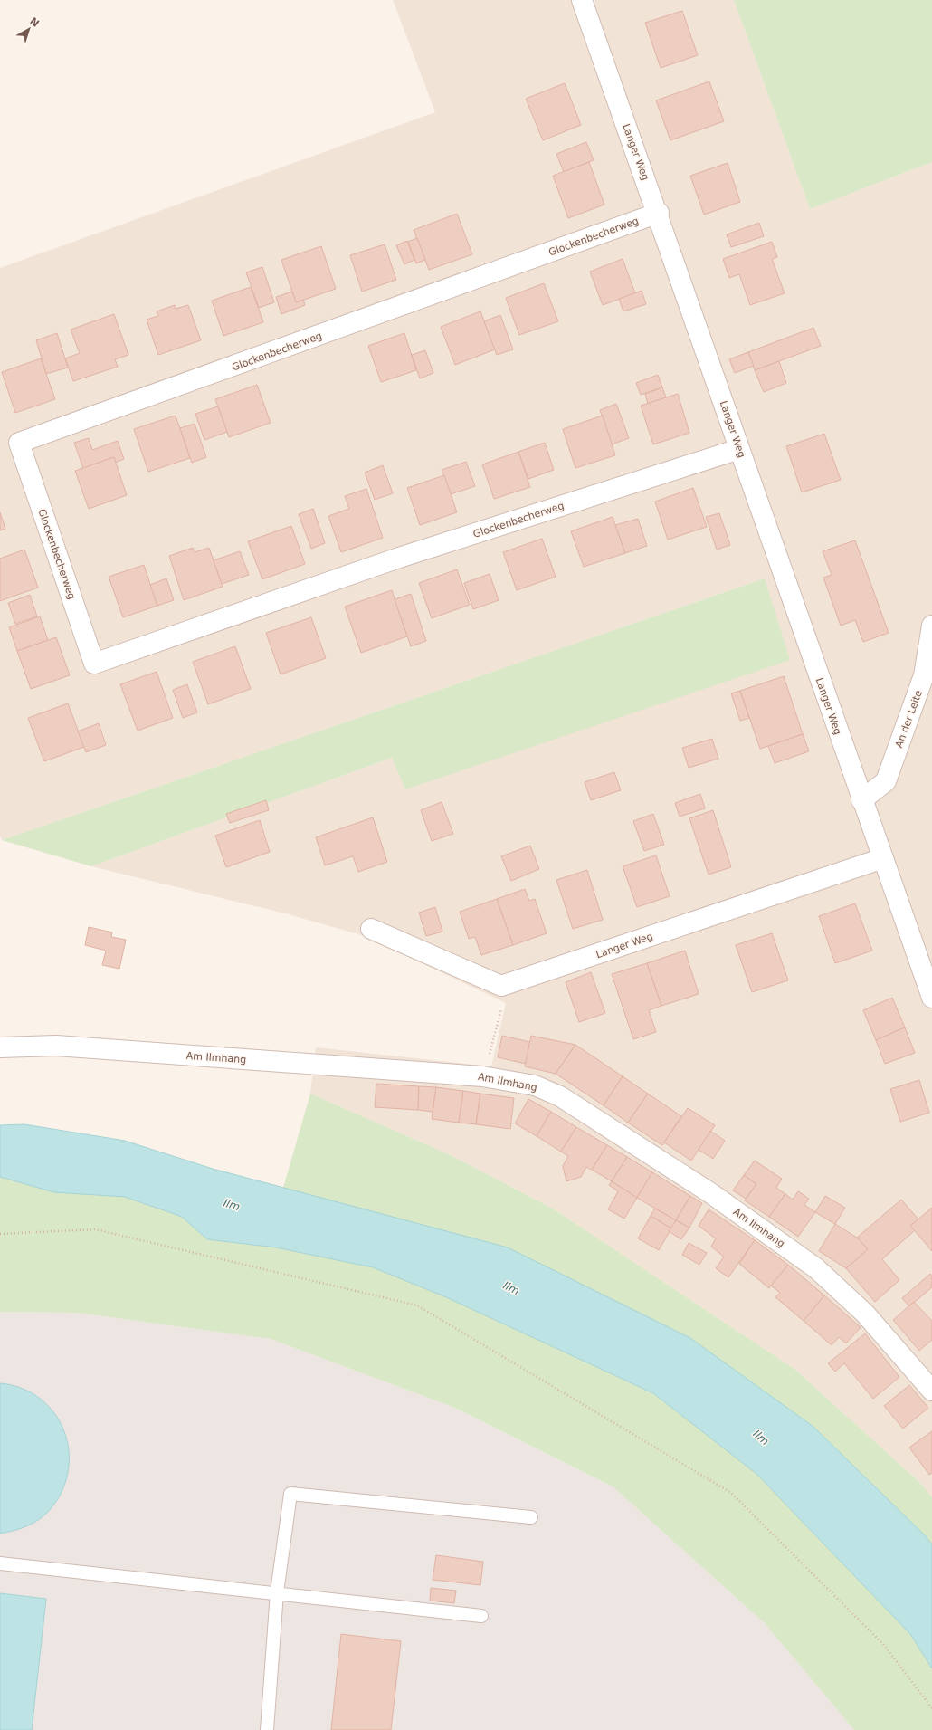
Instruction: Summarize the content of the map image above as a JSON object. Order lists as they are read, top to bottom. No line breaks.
{"streets":{"street":["Langer Weg","Glockenbecherweg","An der Leite","Am Ilmhang"]},"crossings":[["Langer Weg","Glockenbecherweg"],["Langer Weg","An der Leite"]],"water":["Ilm"],"north":"top right"}
